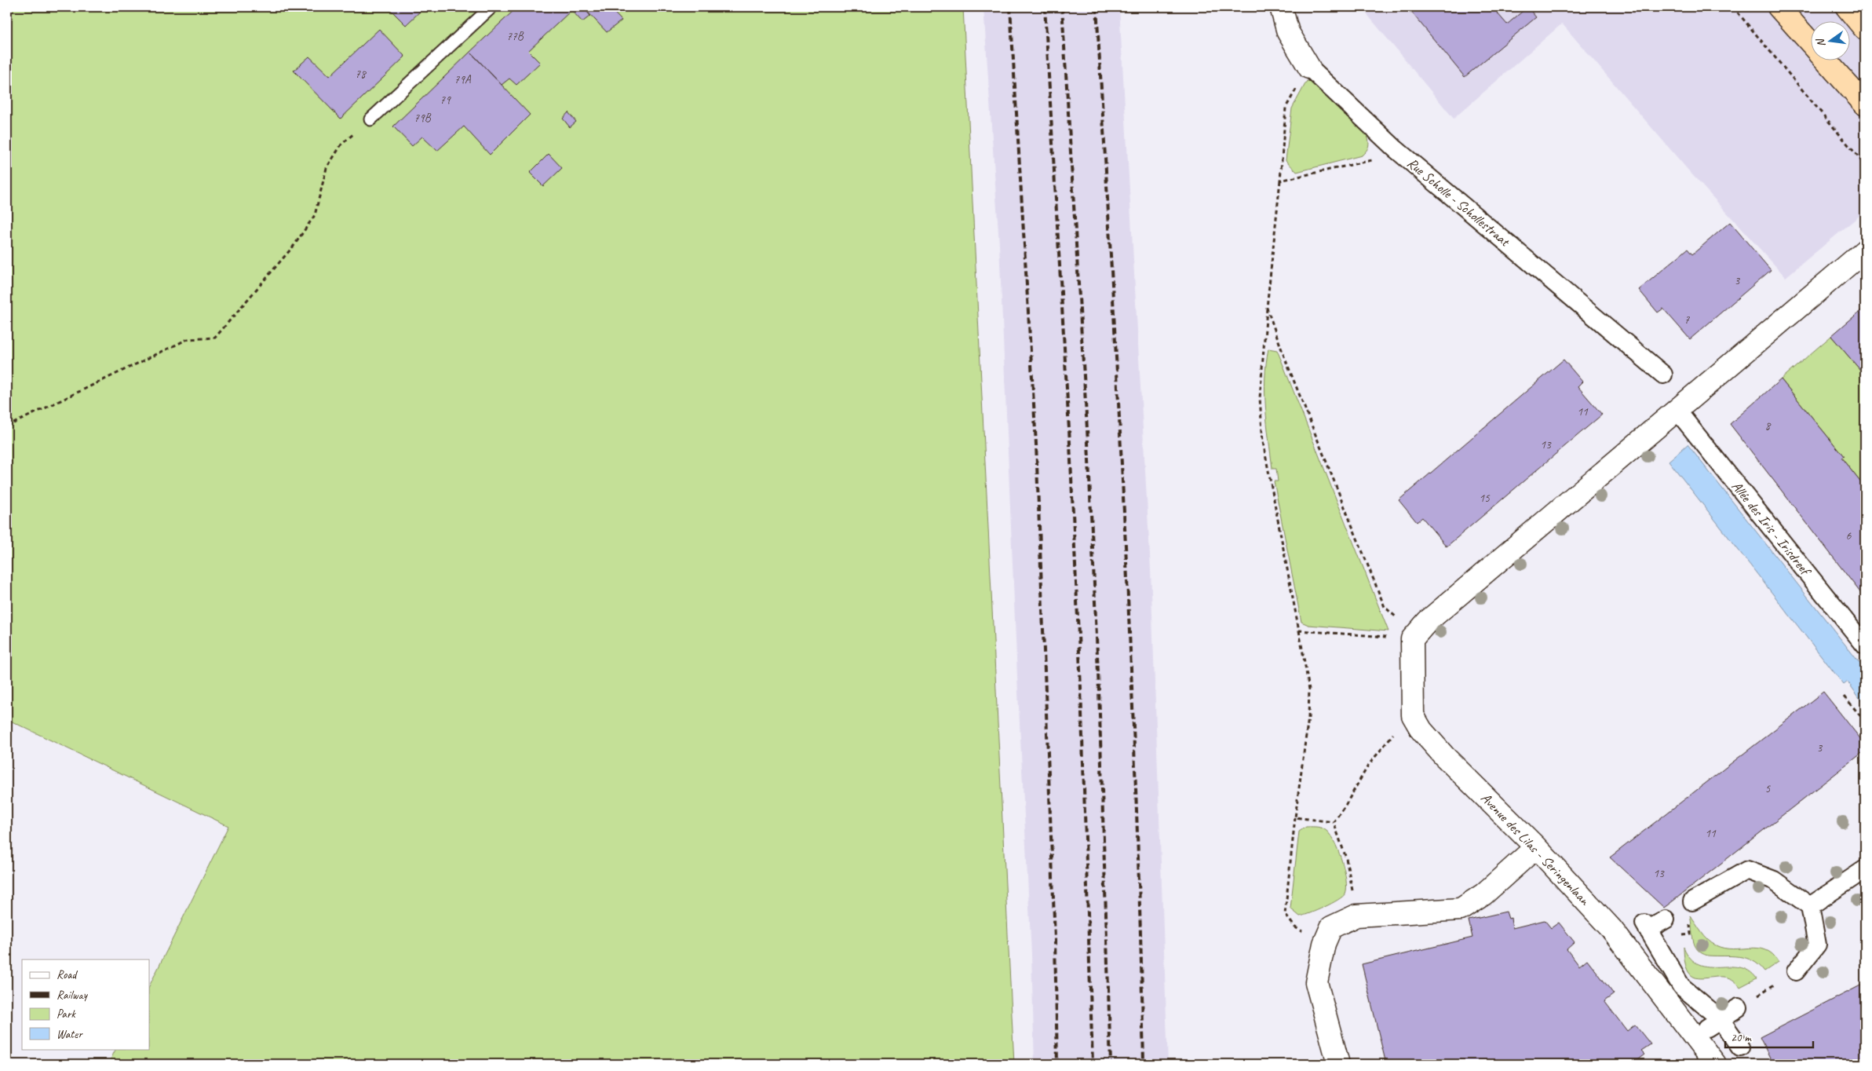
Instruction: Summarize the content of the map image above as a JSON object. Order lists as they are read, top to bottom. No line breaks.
{"streets":{"street":["Rue Scholle - Schollestraat","Allée des Iris - Irisdreef","Avenue des Lilas - Seringenlaan"]},"house_numbers":["77B","78","79A","79","79B","3","7","11","8","13","15","6","3","5","11","13"],"legend":["Road","Railway","Park","Water"],"scale_bar":"20 m","north":"left"}
